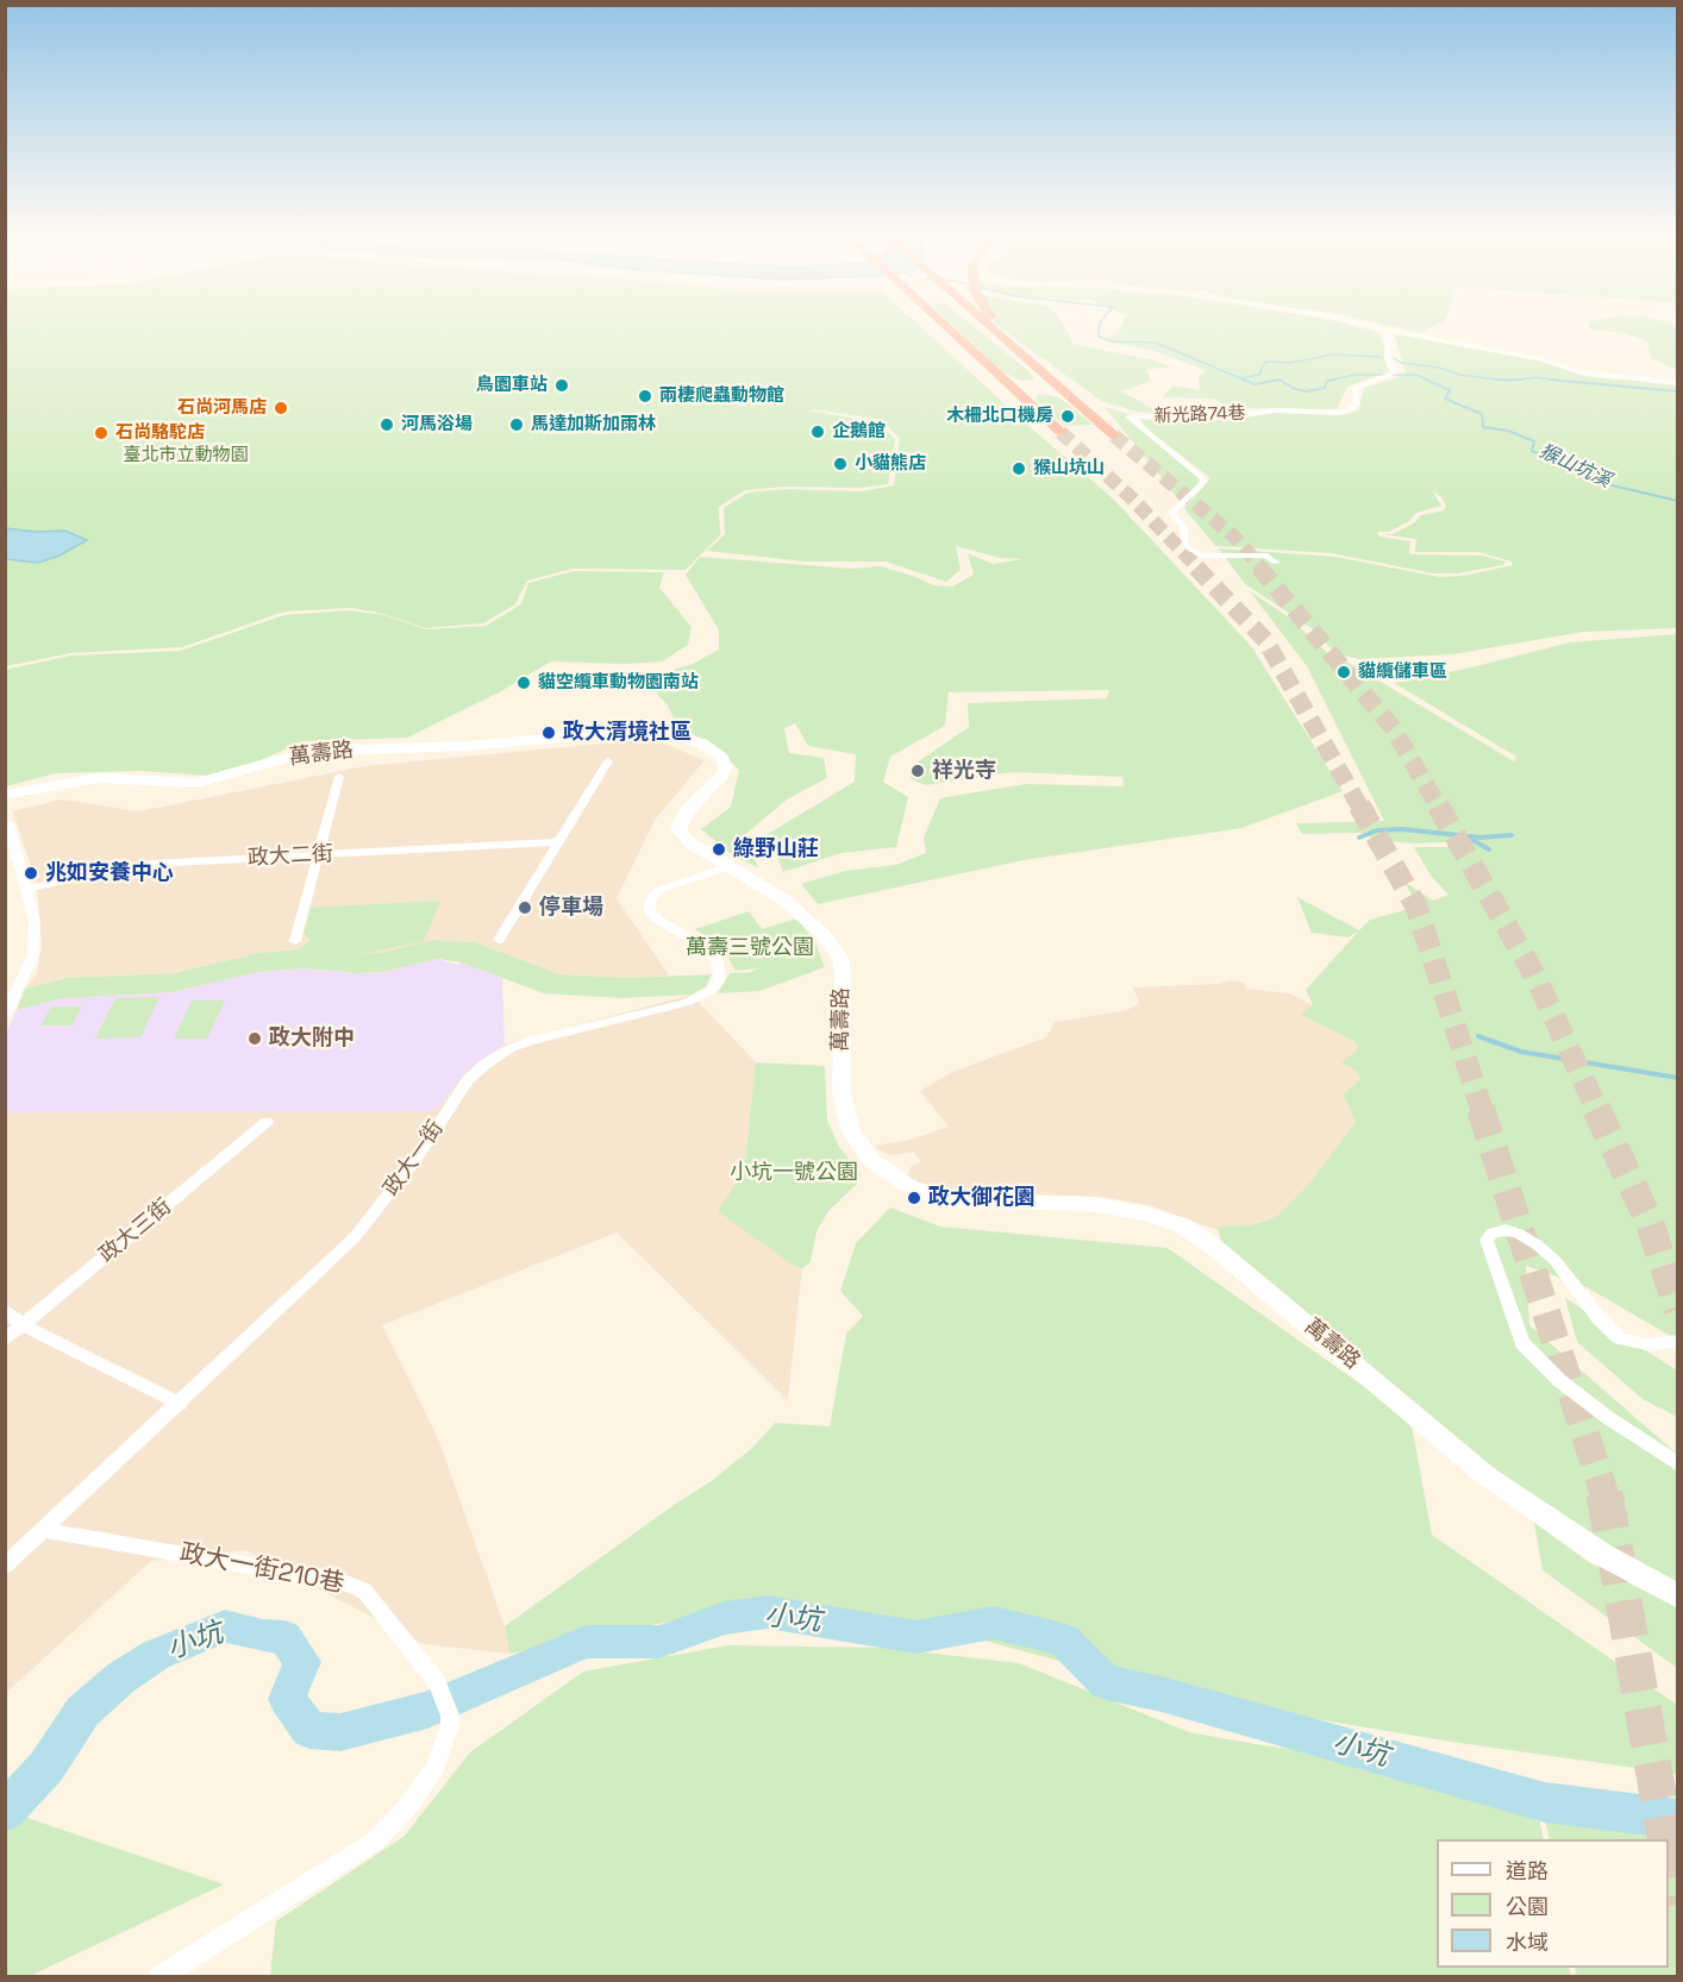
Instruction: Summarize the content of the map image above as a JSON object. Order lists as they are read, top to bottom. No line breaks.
{"streets":{"street":["新光路74巷","萬壽路","政大二街","政大一街","政大三街","政大一街210巷"]},"crossings":[["萬壽路","政大一街"],["政大一街","政大一街210巷"]],"water":["猴山坑溪","小坑"],"parks":["臺北市立動物園","萬壽三號公園","小坑一號公園"],"places":["鳥園車站","兩棲爬蟲動物館","石尚河馬店","木柵北口機房","河馬浴場","馬達加斯加雨林","企鵝館","石尚駱駝店","小貓熊店","猴山坑山","貓纜儲車區","貓空纜車動物園南站","政大清境社區","祥光寺","綠野山莊","兆如安養中心","停車場","政大附中","政大御花園"],"legend":["道路","公園","水域"]}
